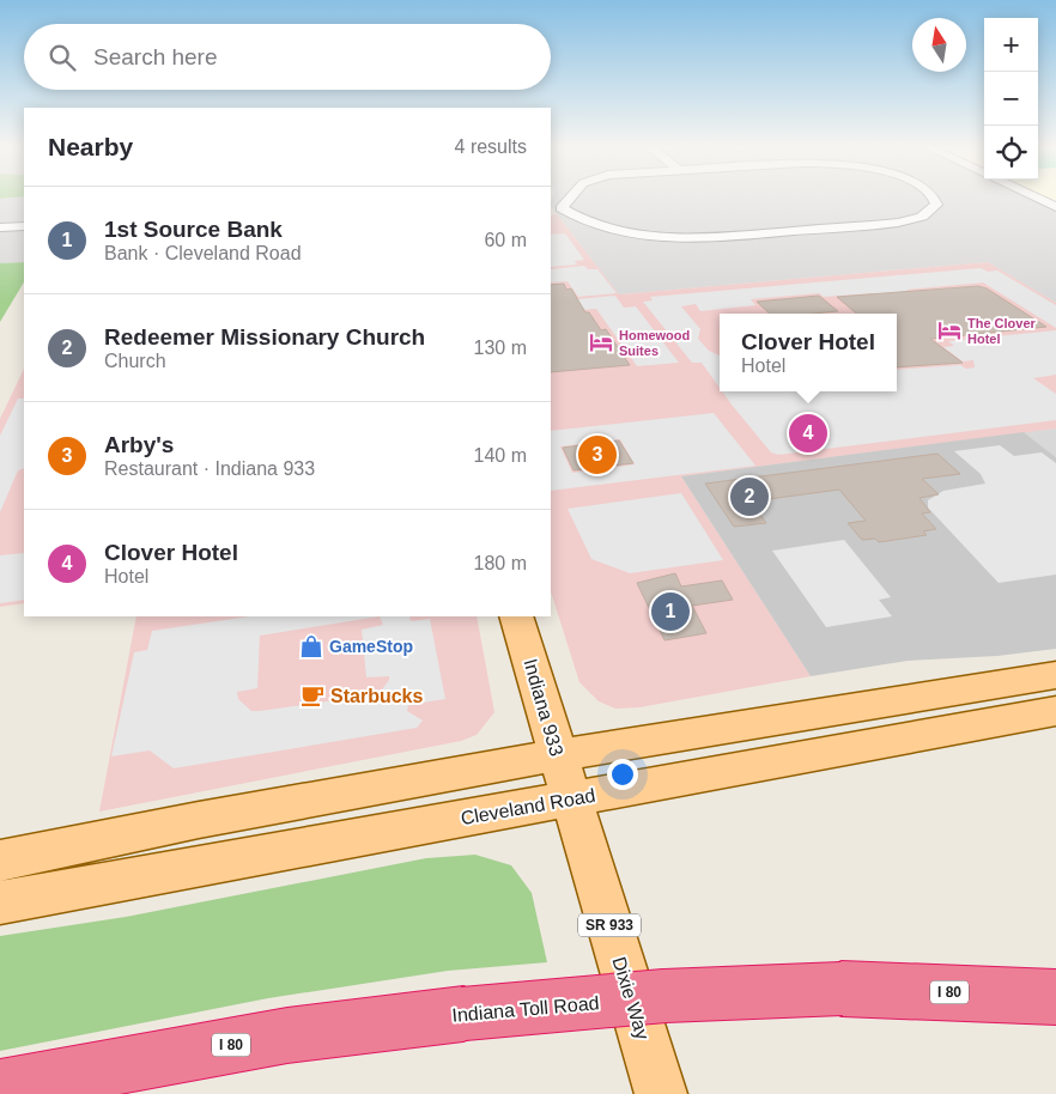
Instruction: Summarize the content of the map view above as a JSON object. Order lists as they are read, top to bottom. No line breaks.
{"streets":{"highway":["I 80","Indiana Toll Road"],"main road":["Indiana 933","Cleveland Road","SR 933","Dixie Way"]},"crossings":[["Indiana 933","Cleveland Road"],["Indiana 933","Dixie Way"],["Cleveland Road","Dixie Way"]],"places":{"hotel":["The Clover Hotel","Homewood Suites"],"shop":["GameStop"],"cafe":["Starbucks"]},"north":"top","page":{"map_buttons":["+","−"],"search":"Search here","heading":["Nearby","4 results"],"list":[{"mark":"1","name":"1st Source Bank","note":"Bank · Cleveland Road","value":"60 m"},{"mark":"2","name":"Redeemer Missionary Church","note":"Church","value":"130 m"},{"mark":"3","name":"Arby's","note":"Restaurant · Indiana 933","value":"140 m"},{"mark":"4","name":"Clover Hotel","note":"Hotel","value":"180 m"}],"popup":["Clover Hotel","Hotel"],"pins":["4","3","2","1"]}}
